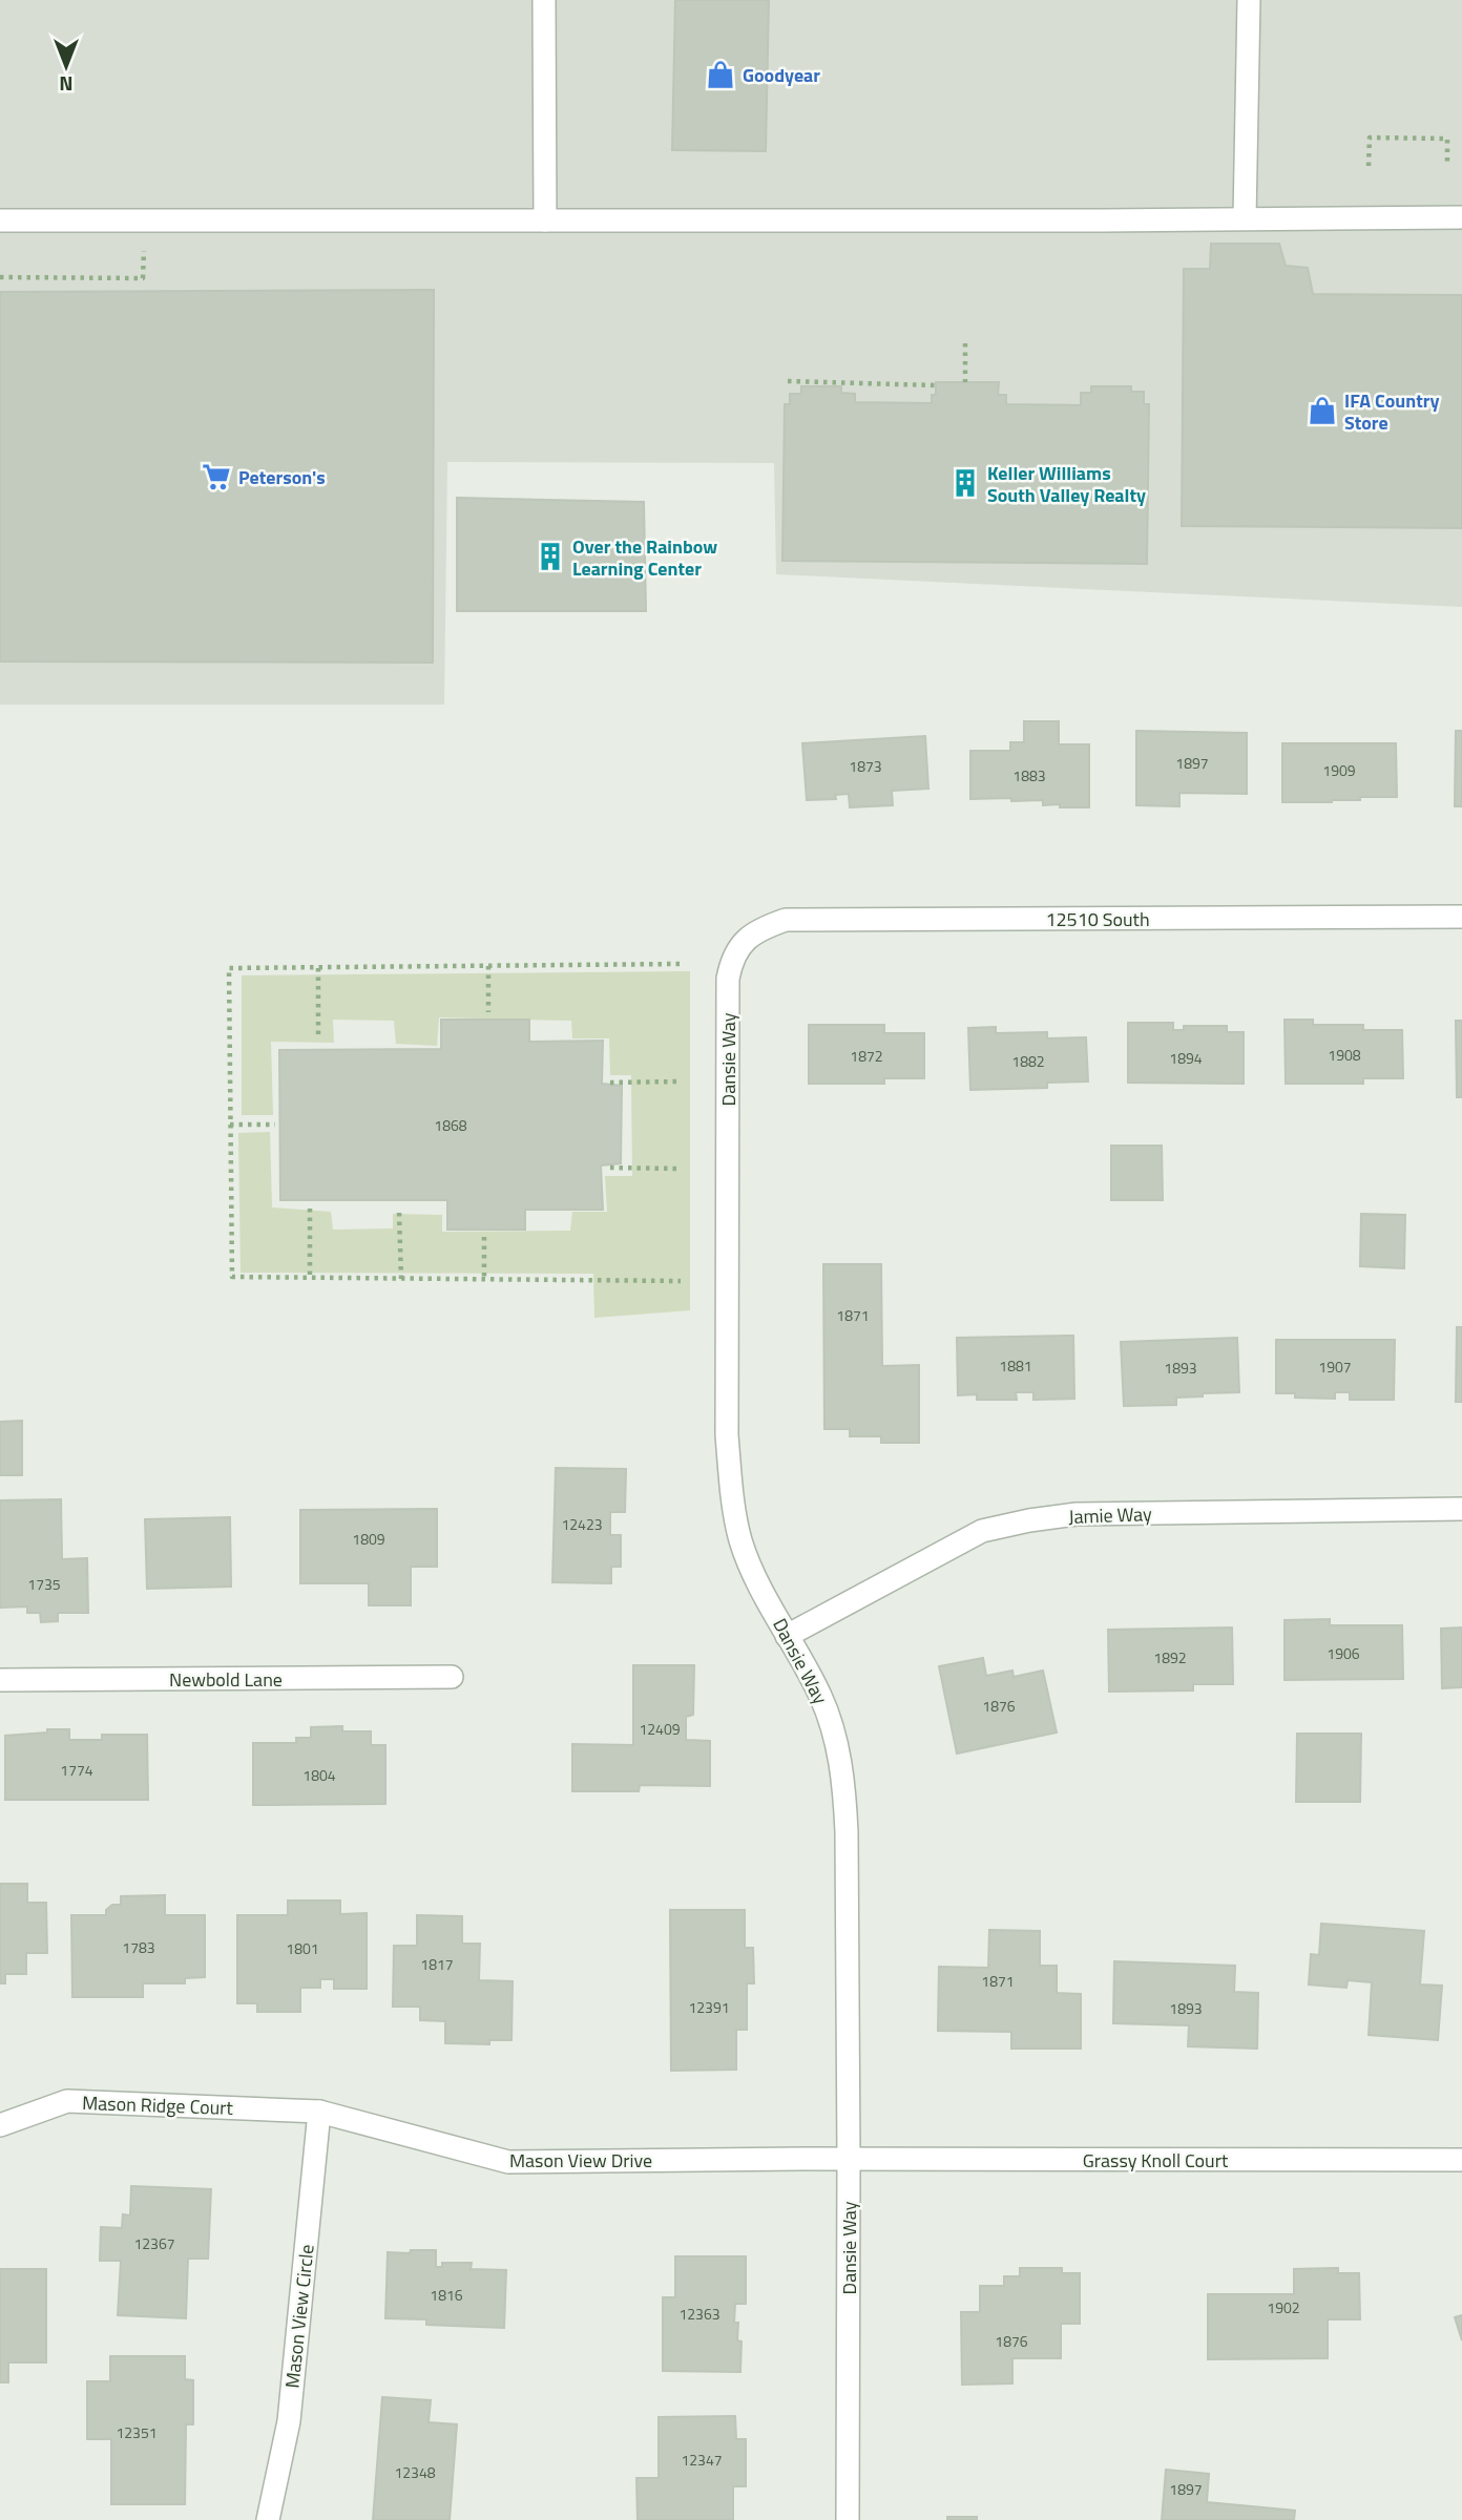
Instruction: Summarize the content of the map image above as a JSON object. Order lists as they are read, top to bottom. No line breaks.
{"streets":{"street":["12510 South","Dansie Way","Jamie Way","Newbold Lane","Mason Ridge Court","Mason View Drive","Grassy Knoll Court","Mason View Circle"]},"crossings":[["12510 South","Dansie Way"],["Dansie Way","Jamie Way"],["Dansie Way","Mason View Drive"],["Dansie Way","Grassy Knoll Court"],["Mason Ridge Court","Mason View Drive"],["Mason Ridge Court","Mason View Circle"],["Mason View Drive","Grassy Knoll Court"],["Mason View Drive","Mason View Circle"]],"places":{"shop":["Goodyear","IFA Country Store"],"supermarket":["Peterson's"],"building":["Keller Williams South Valley Realty","Over the Rainbow Learning Center"]},"house_numbers":["1897","1873","1909","1883","1908","1872","1894","1882","1868","1871","1881","1907","1893","12423","1809","1735","1906","1892","1876","12409","1774","1804","1783","1801","1817","1871","12391","1893","12367","1816","1902","12363","1876","12351","12347","12348","1897"],"north":"bottom"}
